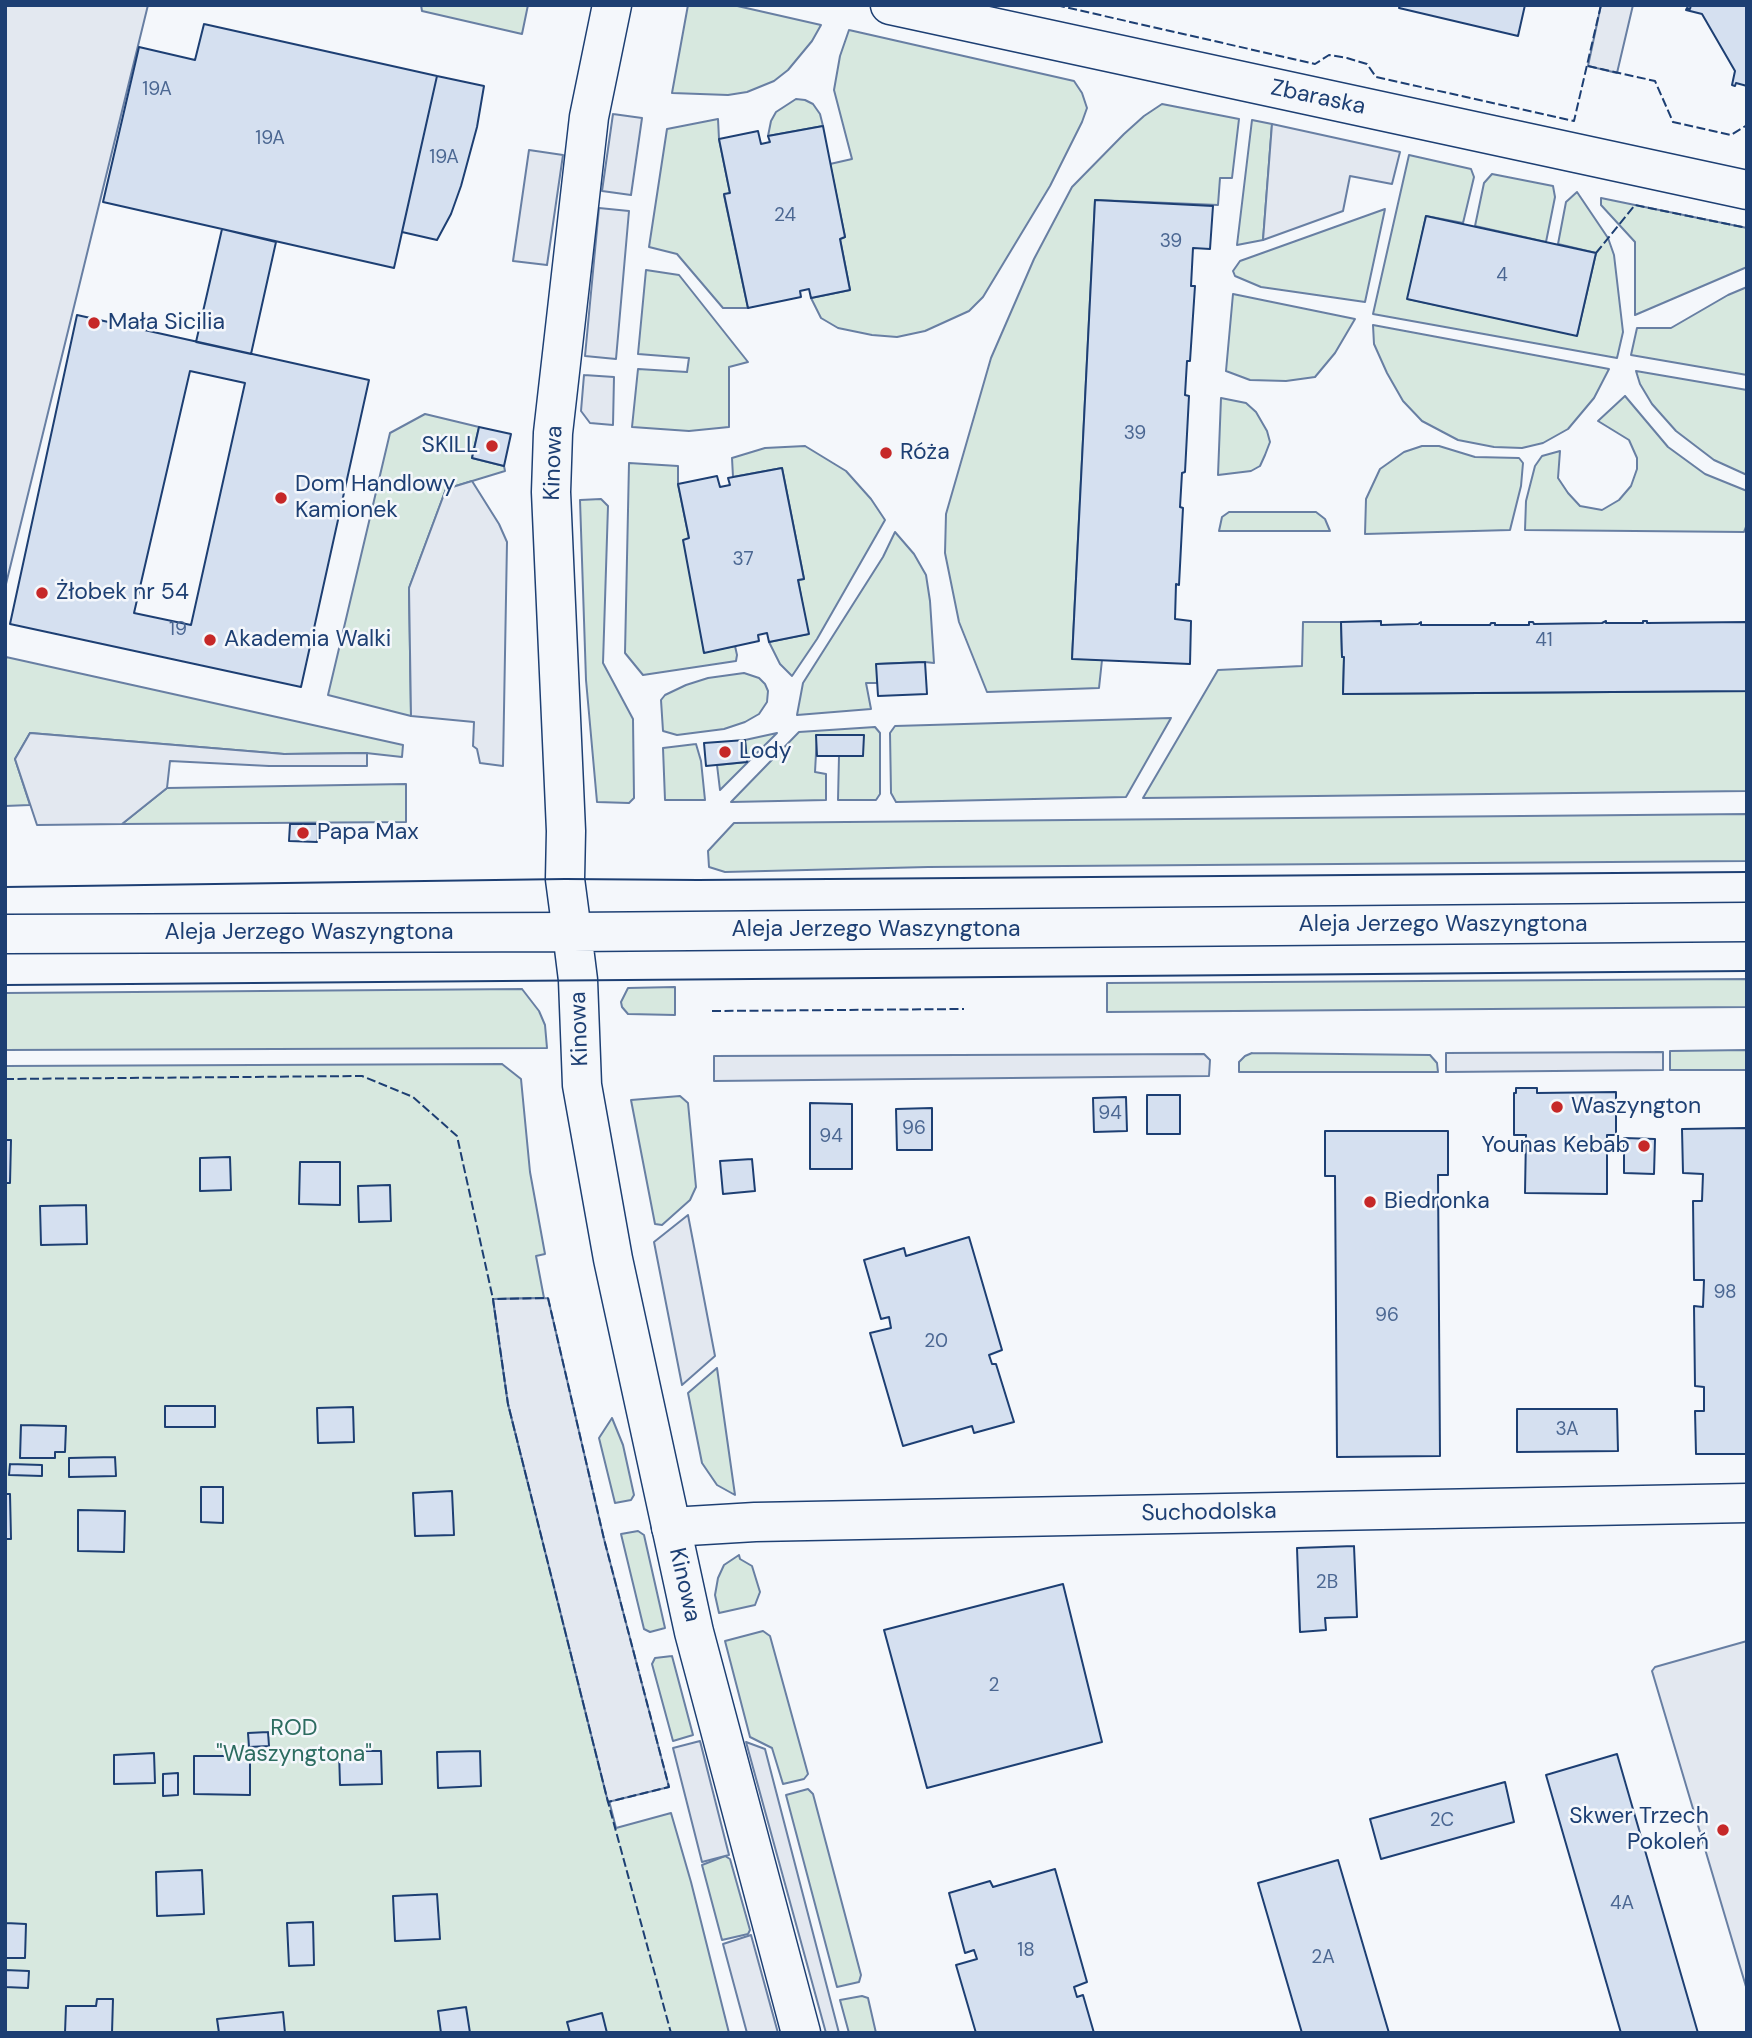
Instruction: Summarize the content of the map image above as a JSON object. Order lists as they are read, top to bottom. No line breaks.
{"streets":{"street":["Zbaraska","Kinowa","Aleja Jerzego Waszyngtona","Suchodolska"]},"crossings":[["Kinowa","Aleja Jerzego Waszyngtona"],["Kinowa","Suchodolska"]],"parks":["ROD \"Waszyngtona\""],"places":["Mała Sicilia","SKILL","Róża","Dom Handlowy Kamionek","Żłobek nr 54","Akademia Walki","Lody","Papa Max","Waszyngton","Younas Kebab","Biedronka","Skwer Trzech Pokoleń"],"house_numbers":["19A","19A","19A","24","39","4","39","37","19","41","94","96","94","98","96","20","3A","2B","2","2C","4A","18","2A"]}
